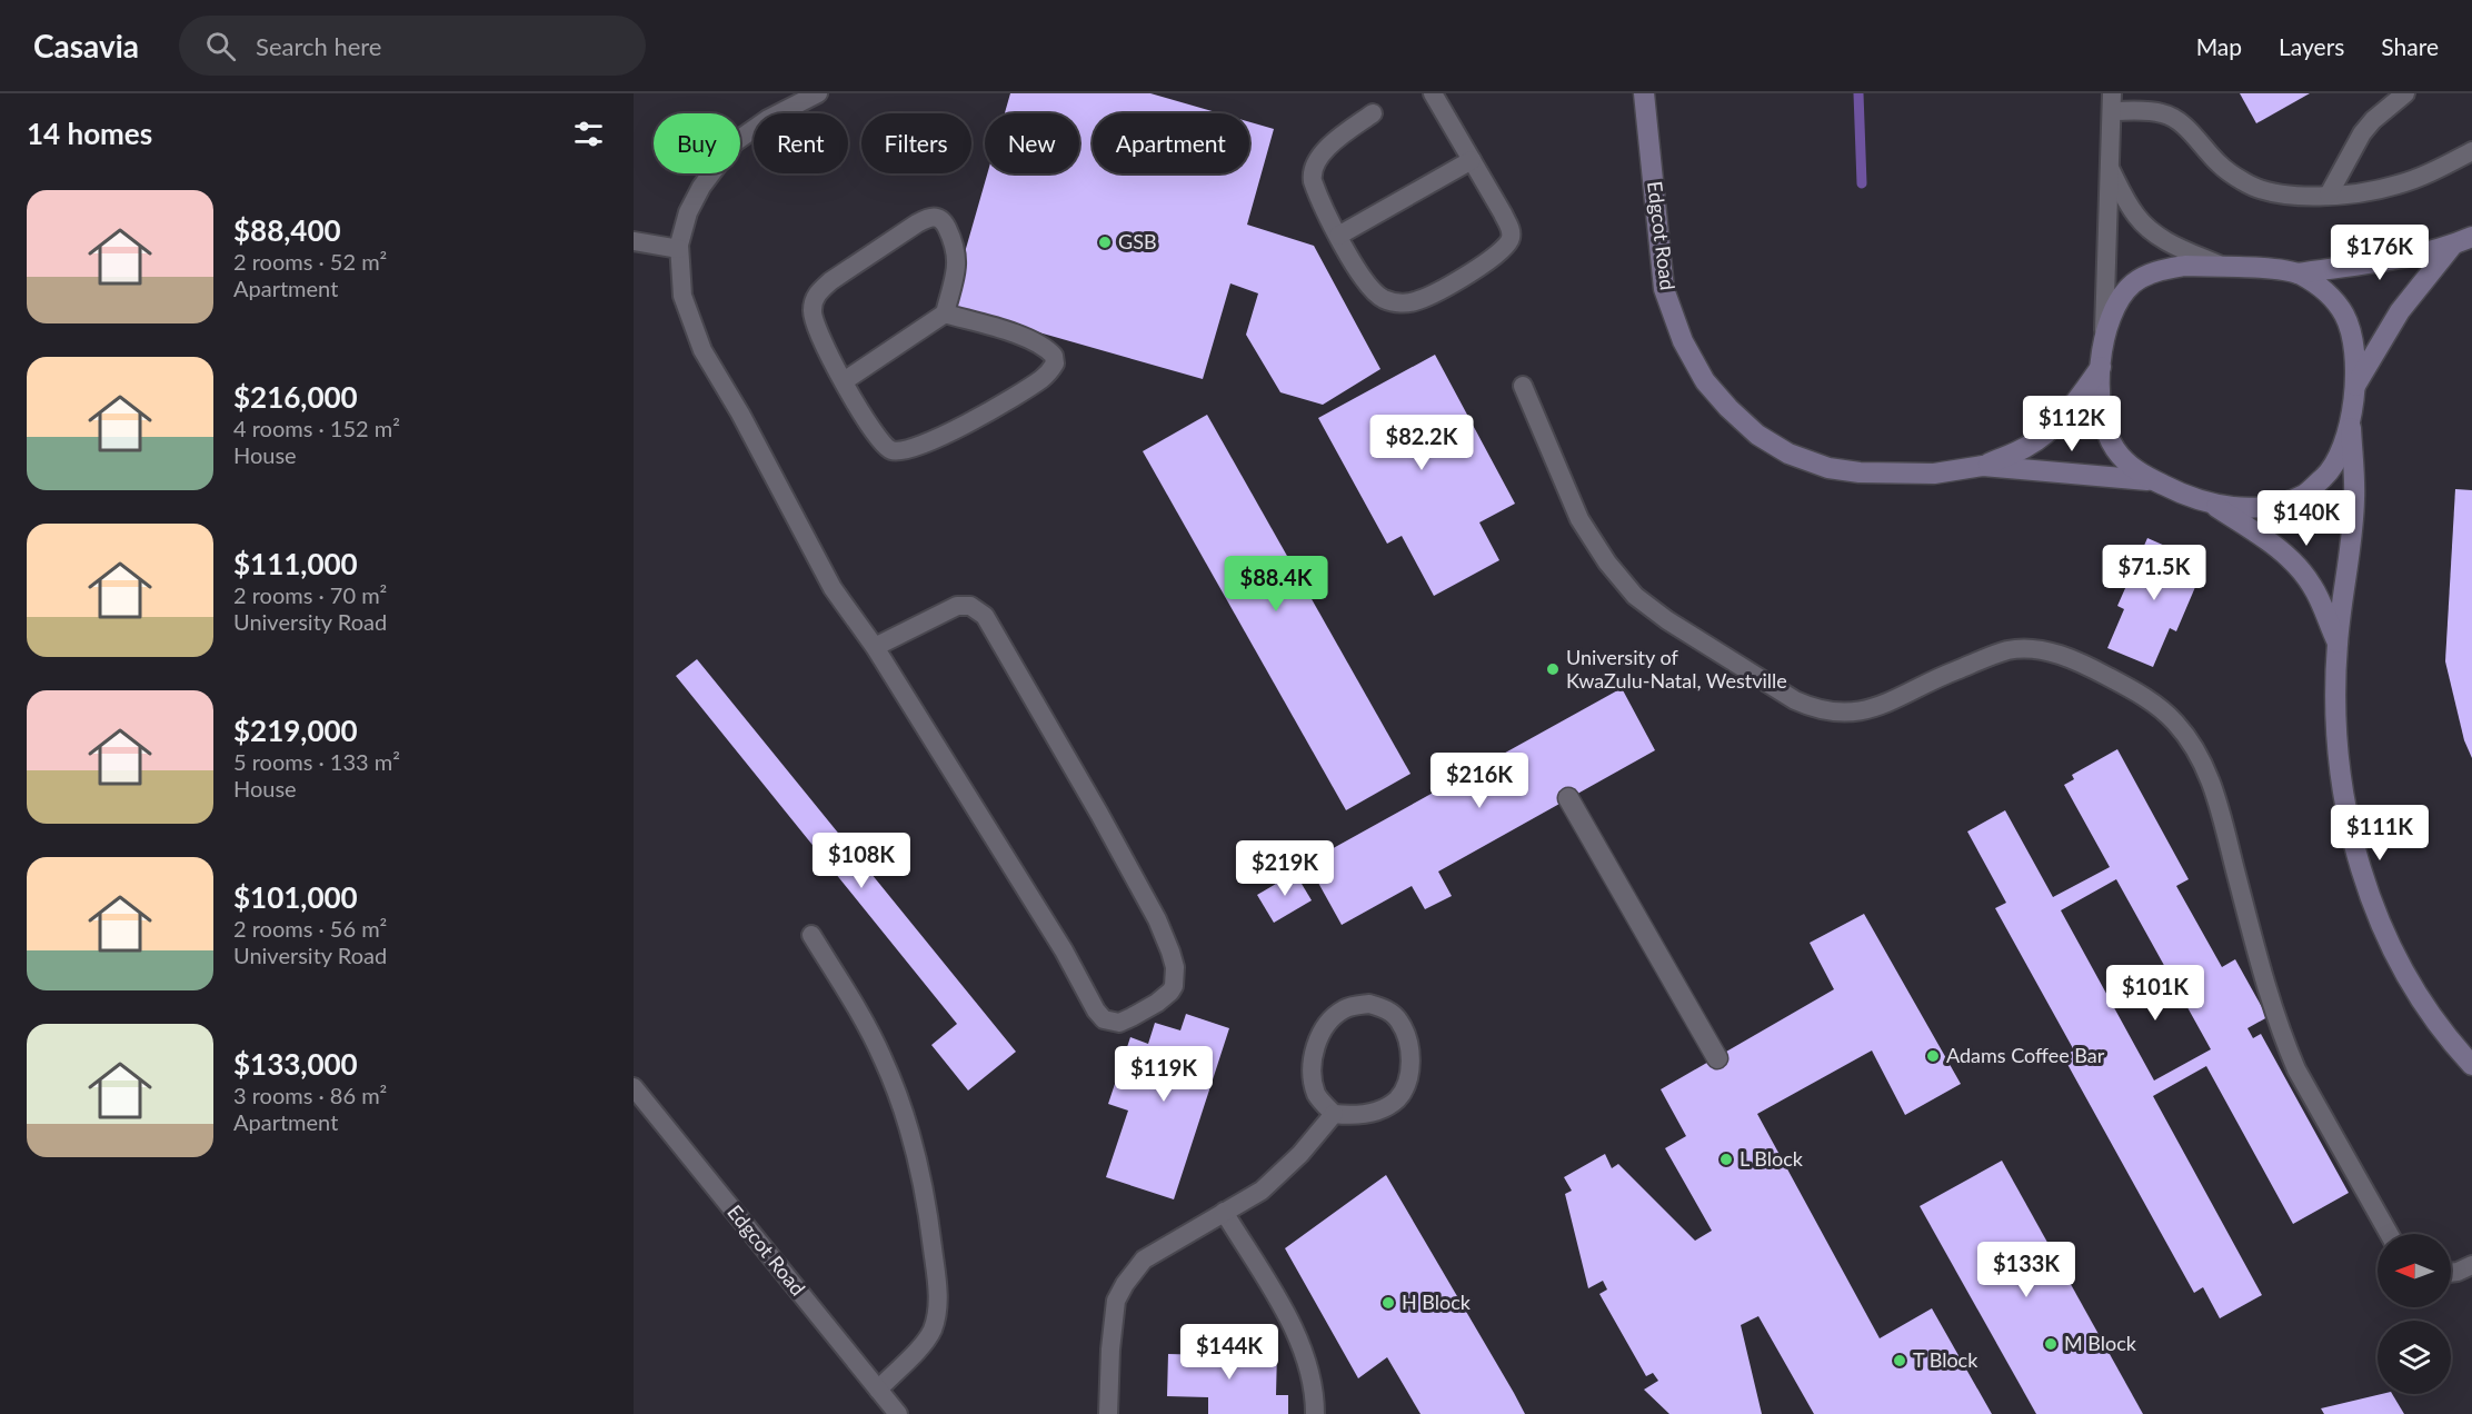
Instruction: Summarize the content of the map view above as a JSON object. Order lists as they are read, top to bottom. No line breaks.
{"streets":{"street":["Edgcot Road"]},"places":["GSB","University of KwaZulu-Natal, Westville","Adams Coffee Bar","L Block","H Block","M Block","T Block"],"north":"left","page":{"header":"Casavia","search":"Search here","nav":["Map","Layers","Share"],"heading":"14 homes","chip":["Buy","Rent","Filters","New","Apartment"],"list":[{"name":"$88,400","note":"2 rooms · 52 m² · Apartment"},{"name":"$216,000","note":"4 rooms · 152 m² · House"},{"name":"$111,000","note":"2 rooms · 70 m² · University Road"},{"name":"$219,000","note":"5 rooms · 133 m² · House"},{"name":"$101,000","note":"2 rooms · 56 m² · University Road"},{"name":"$133,000","note":"3 rooms · 86 m² · Apartment"}],"price":["$176K","$112K","$82.2K","$140K","$71.5K","$88.4K","$216K","$111K","$108K","$219K","$101K","$119K","$133K","$144K"]}}
